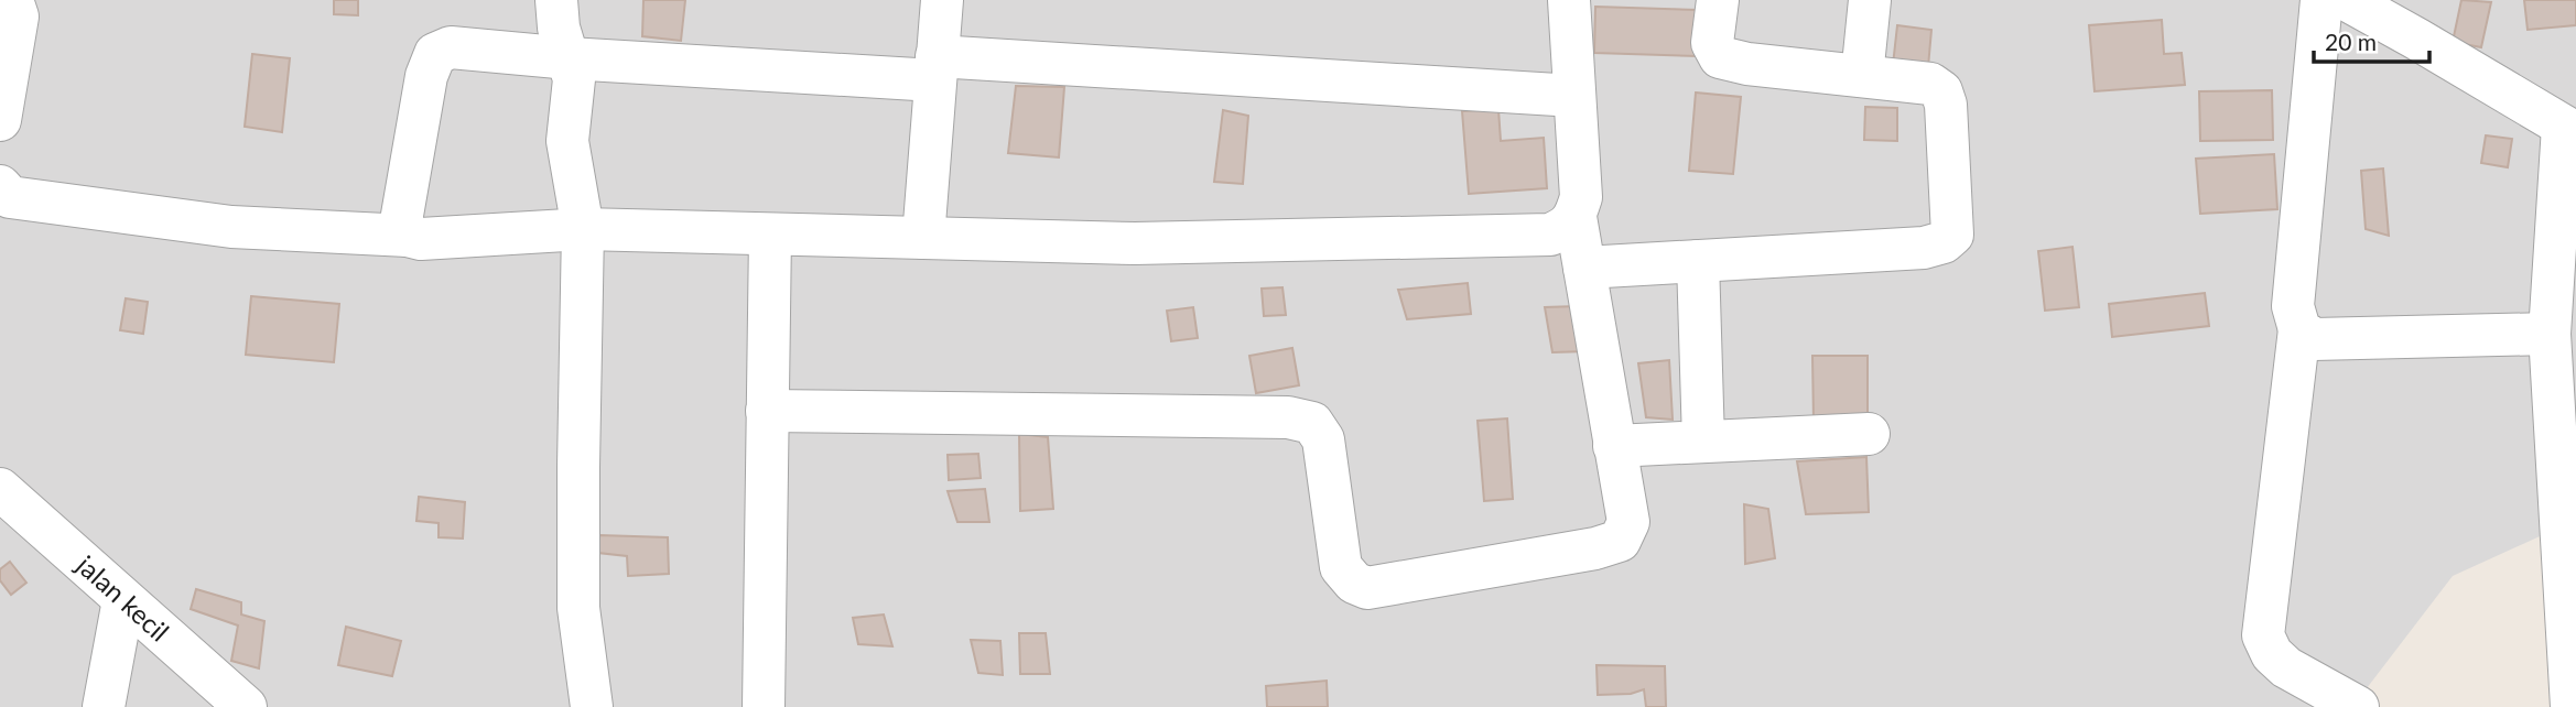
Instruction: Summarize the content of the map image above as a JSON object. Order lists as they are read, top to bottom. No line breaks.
{"streets":{"street":["jalan kecil"]},"scale_bar":"20 m"}
